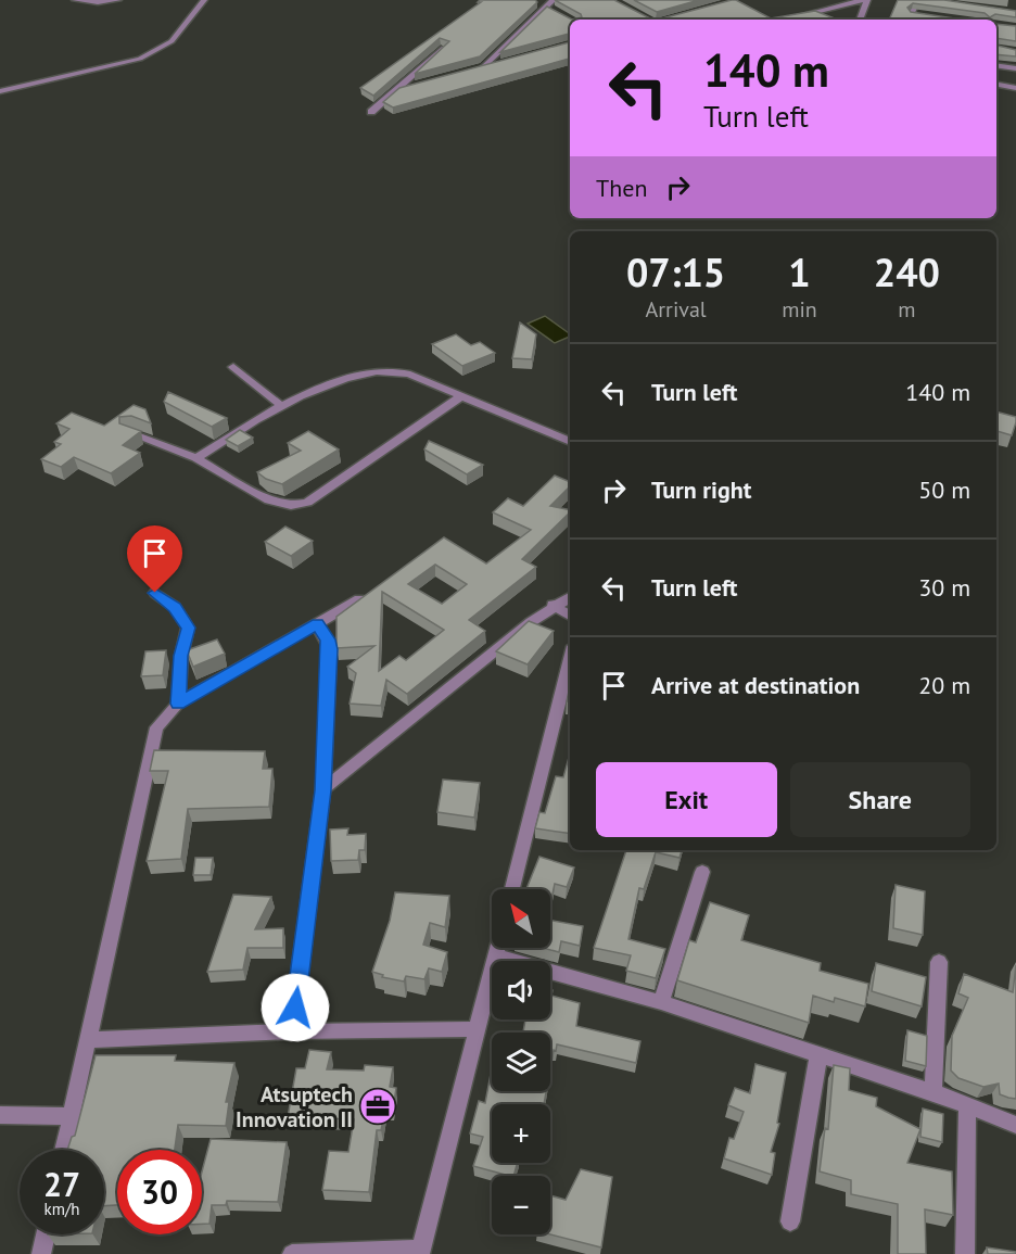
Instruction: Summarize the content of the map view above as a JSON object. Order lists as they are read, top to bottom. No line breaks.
{"places":{"office":["Atsuptech Innovation II"]},"north":"top left","page":{"turn":["140 m","Turn left"],"then":"Then","eta":["07:15","Arrival","1","min","240","m"],"list":[{"name":"Turn left","value":"140 m"},{"name":"Turn right","value":"50 m"},{"name":"Turn left","value":"30 m"},{"name":"Arrive at destination","value":"20 m"}],"buttons":["Exit","Share"],"map_buttons":["+","−"],"speed":"27 km/h","limit":"30"}}
